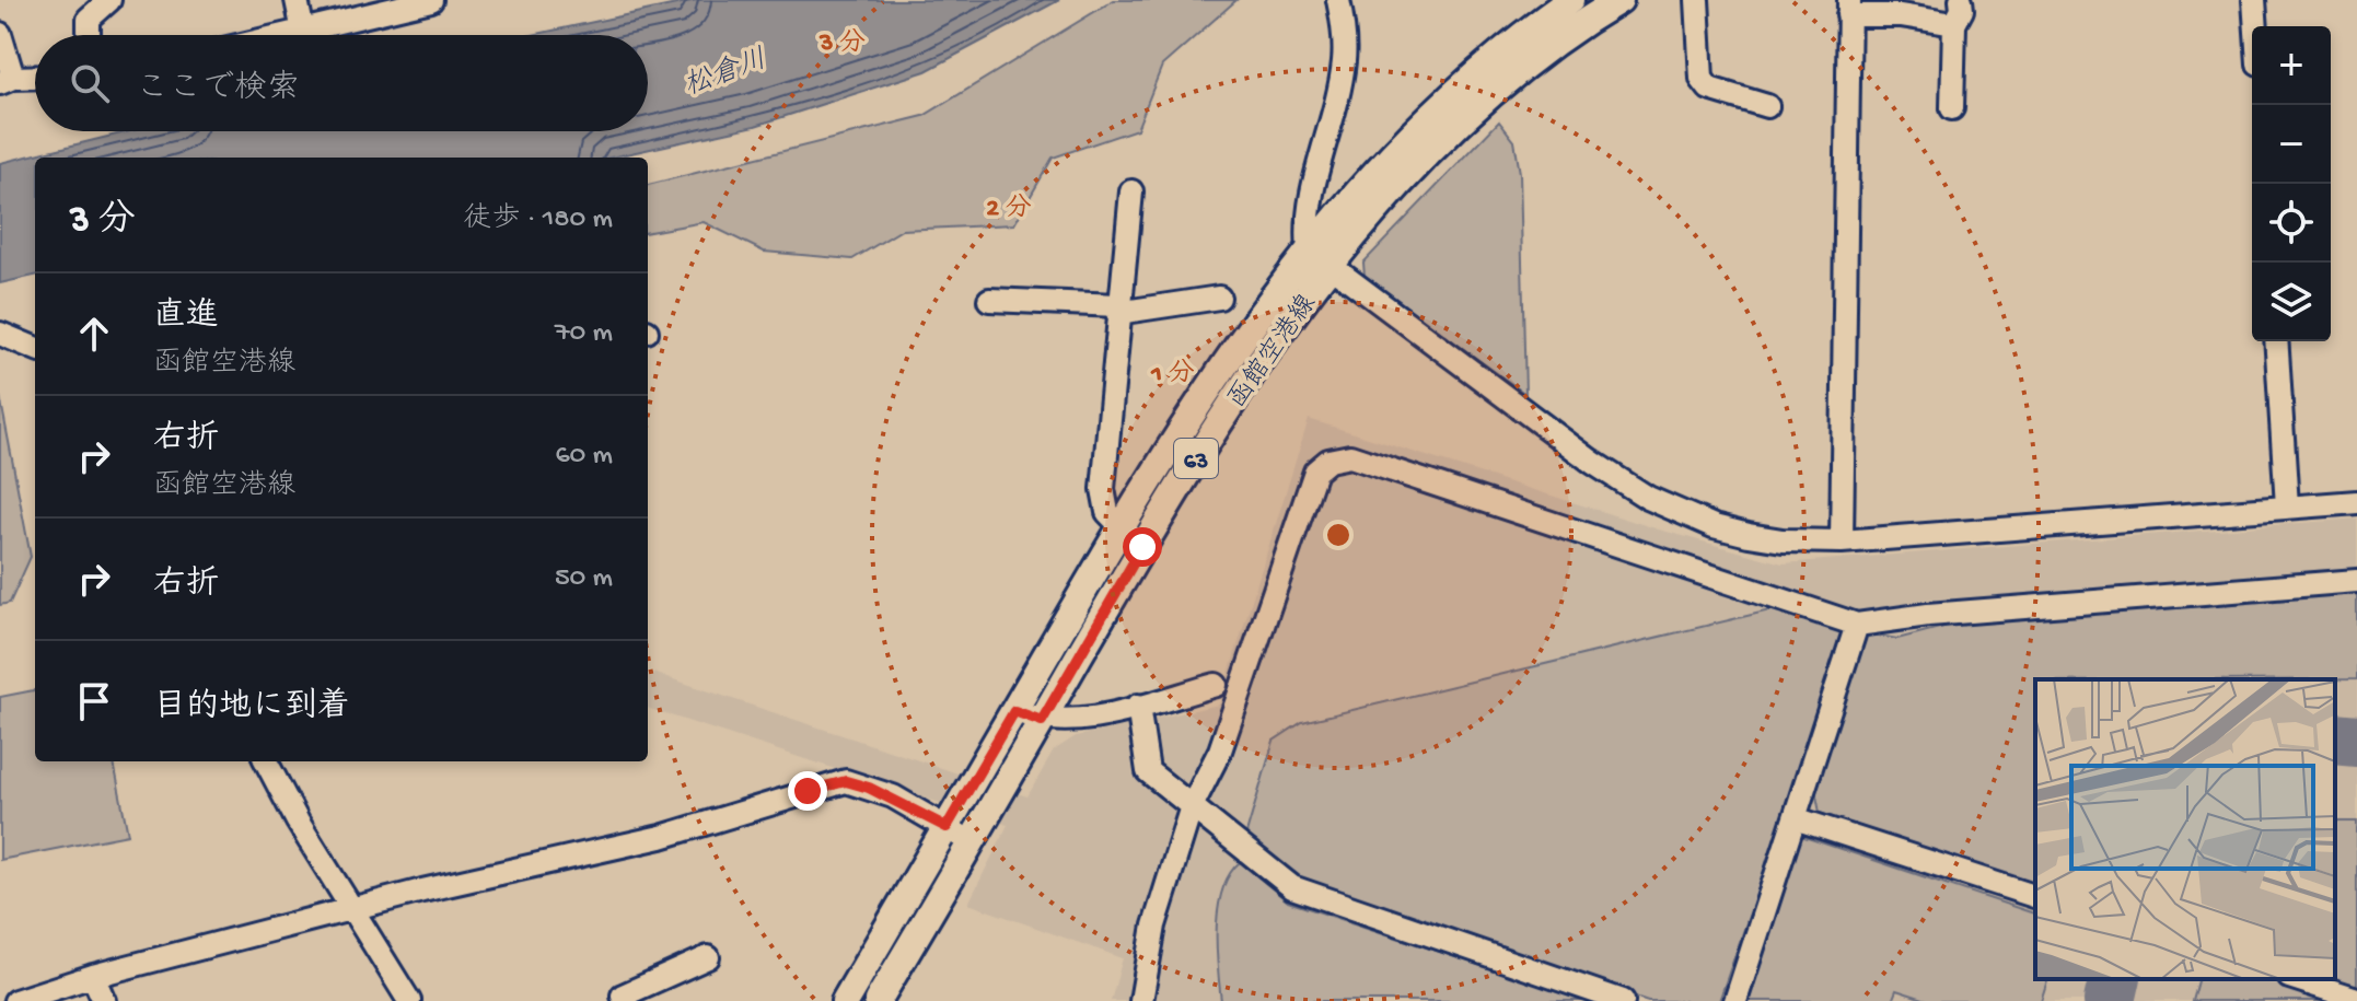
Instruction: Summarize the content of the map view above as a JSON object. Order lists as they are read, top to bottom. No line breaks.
{"streets":{"main road":["函館空港線","63"]},"water":["松倉川"],"page":{"map_buttons":["+","−"],"search":"ここで検索","heading":["3 分","徒歩 · 180 m"],"list":[["直進","函館空港線","70 m"],["右折","函館空港線","60 m"],["右折","50 m"],"目的地に到着"]},"rings":["3 分","2 分","1 分"]}
